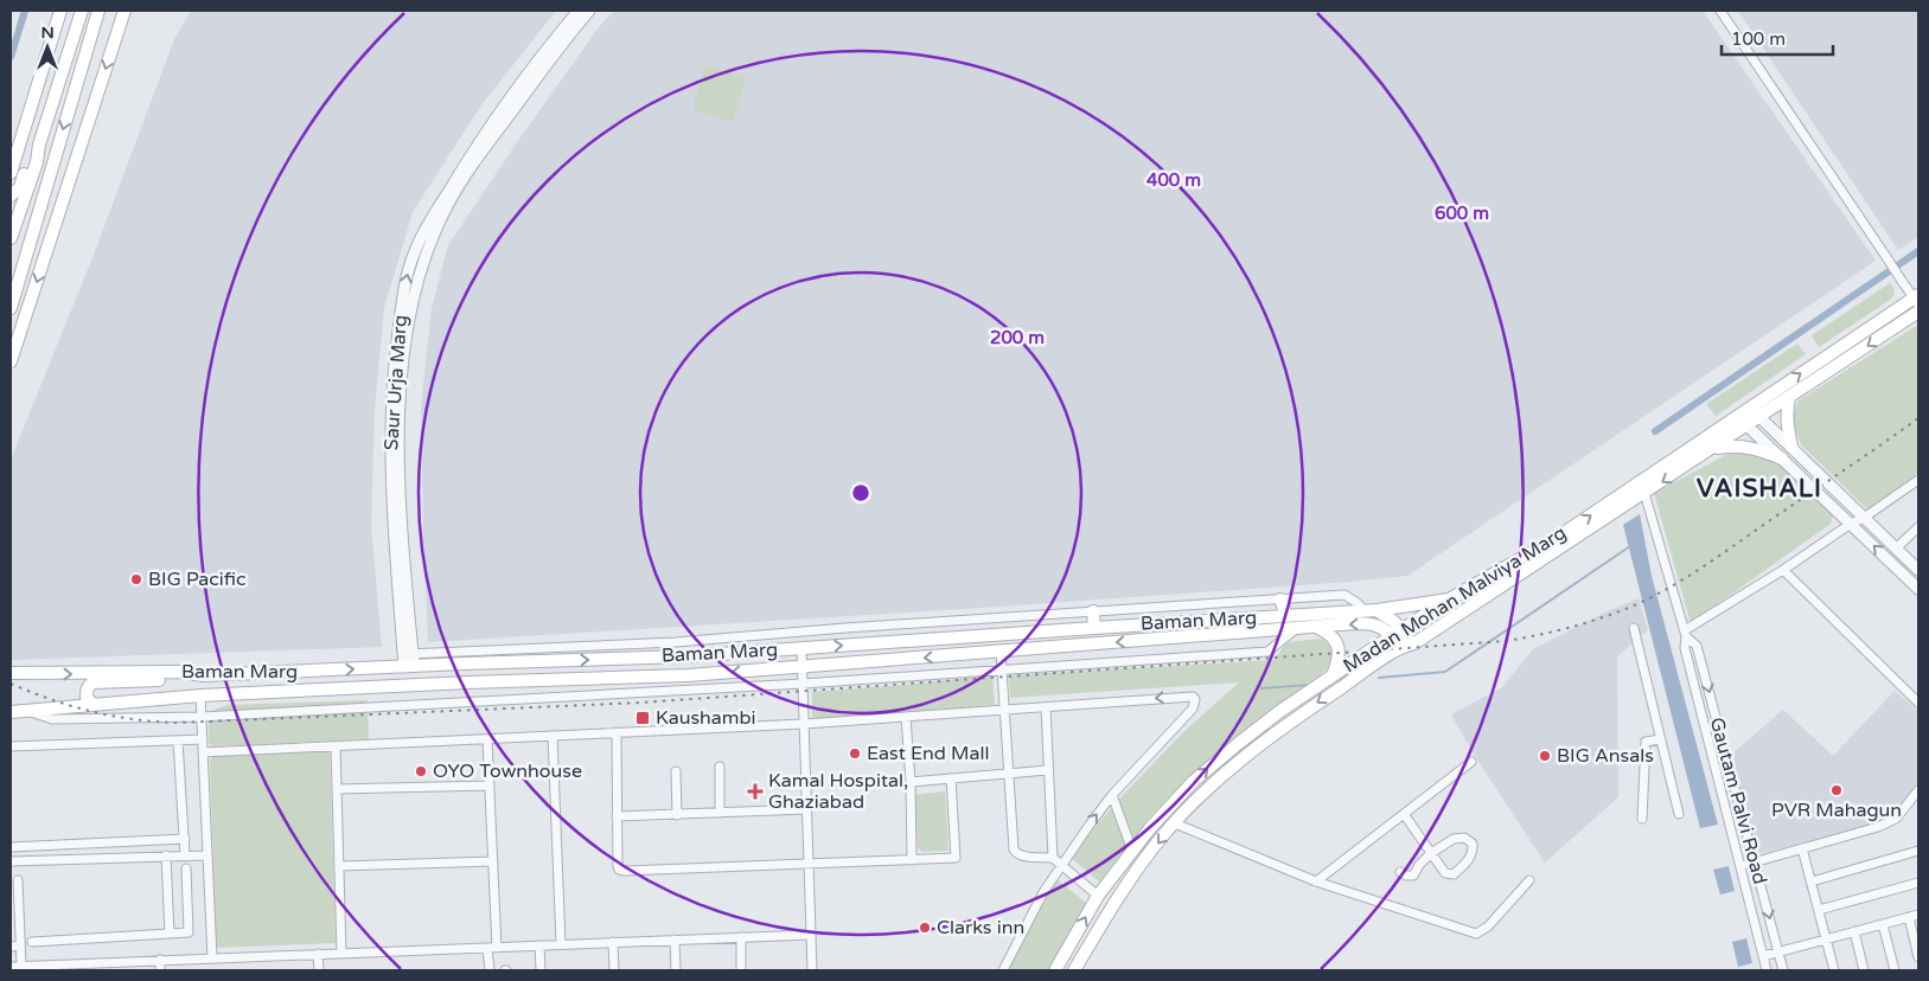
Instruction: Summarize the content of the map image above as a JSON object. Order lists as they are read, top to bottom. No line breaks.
{"streets":{"main road":["Madan Mohan Malviya Marg","Baman Marg"],"street":["Saur Urja Marg","Gautam Palvi Road"]},"crossings":[["Saur Urja Marg","Baman Marg"],["Madan Mohan Malviya Marg","Baman Marg"],["Madan Mohan Malviya Marg","Gautam Palvi Road"]],"districts":["VAISHALI"],"places":{"other":["BIG Pacific","East End Mall","BIG Ansals","OYO Townhouse","PVR Mahagun","Clarks inn"],"transit":["Kaushambi"],"health":["Kamal Hospital, Ghaziabad"]},"scale_bar":"100 m","north":"top","rings":["400 m","600 m","200 m"]}
